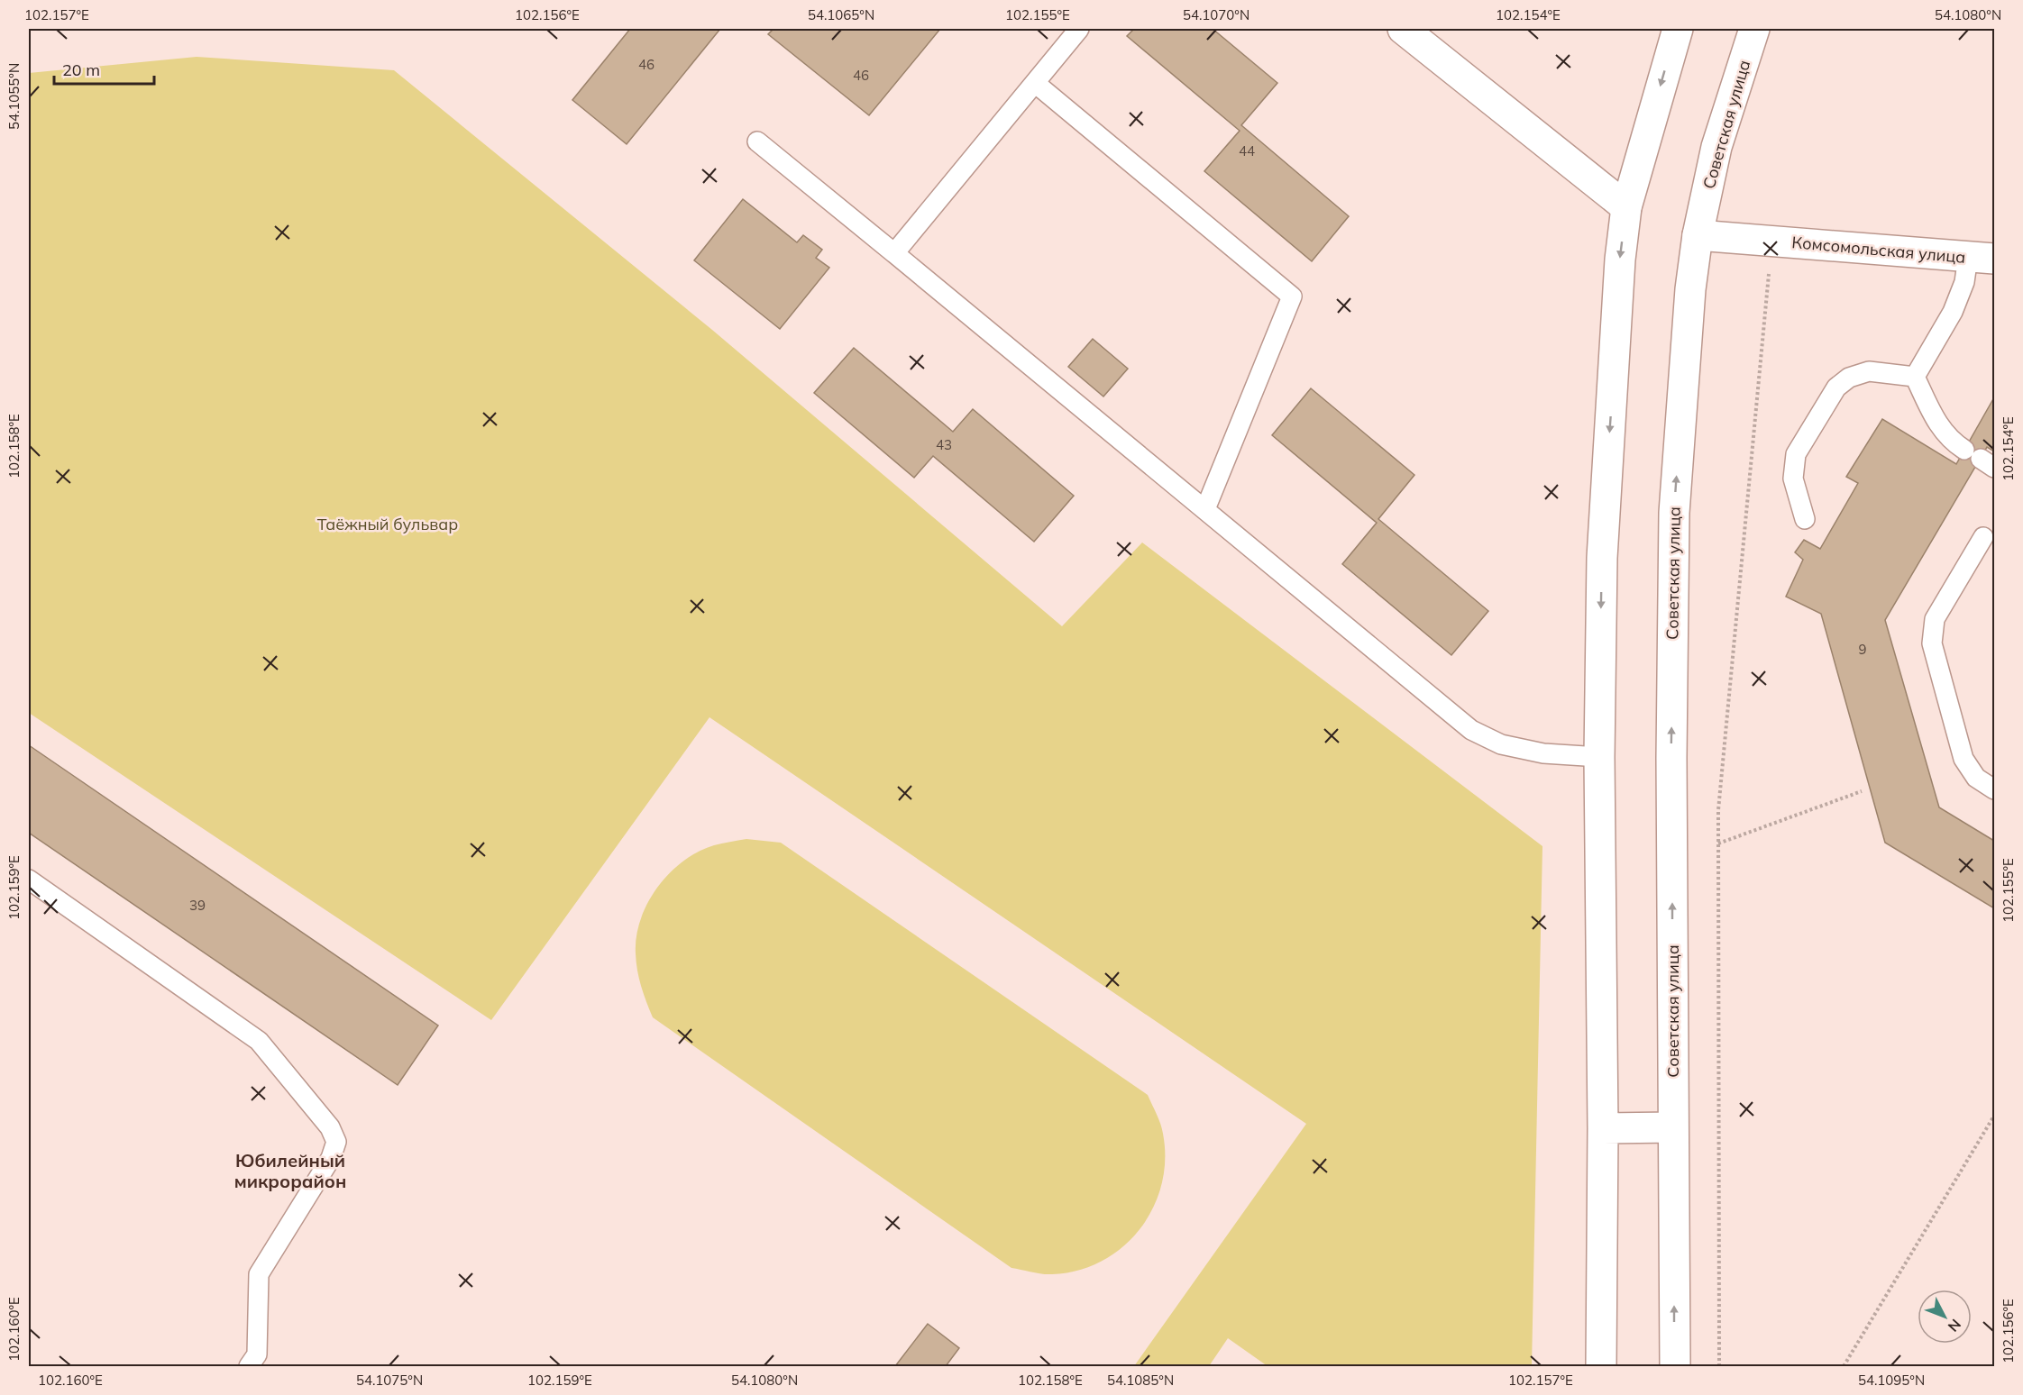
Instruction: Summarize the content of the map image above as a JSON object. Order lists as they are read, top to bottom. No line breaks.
{"streets":{"street":["Советская улица","Комсомольская улица"]},"crossings":[["Советская улица","Комсомольская улица"]],"districts":["Юбилейный микрорайон"],"parks":["Таёжный бульвар"],"house_numbers":["46","46","44","43","9","39"],"scale_bar":"20 m","north":"bottom right","coordinates":["102.157°E","102.156°E","54.1065°N","102.155°E","54.1070°N","102.154°E","54.1080°N","54.1055°N","102.158°E","102.159°E","102.160°E","54.1075°N","54.1085°N","54.1095°N"]}
